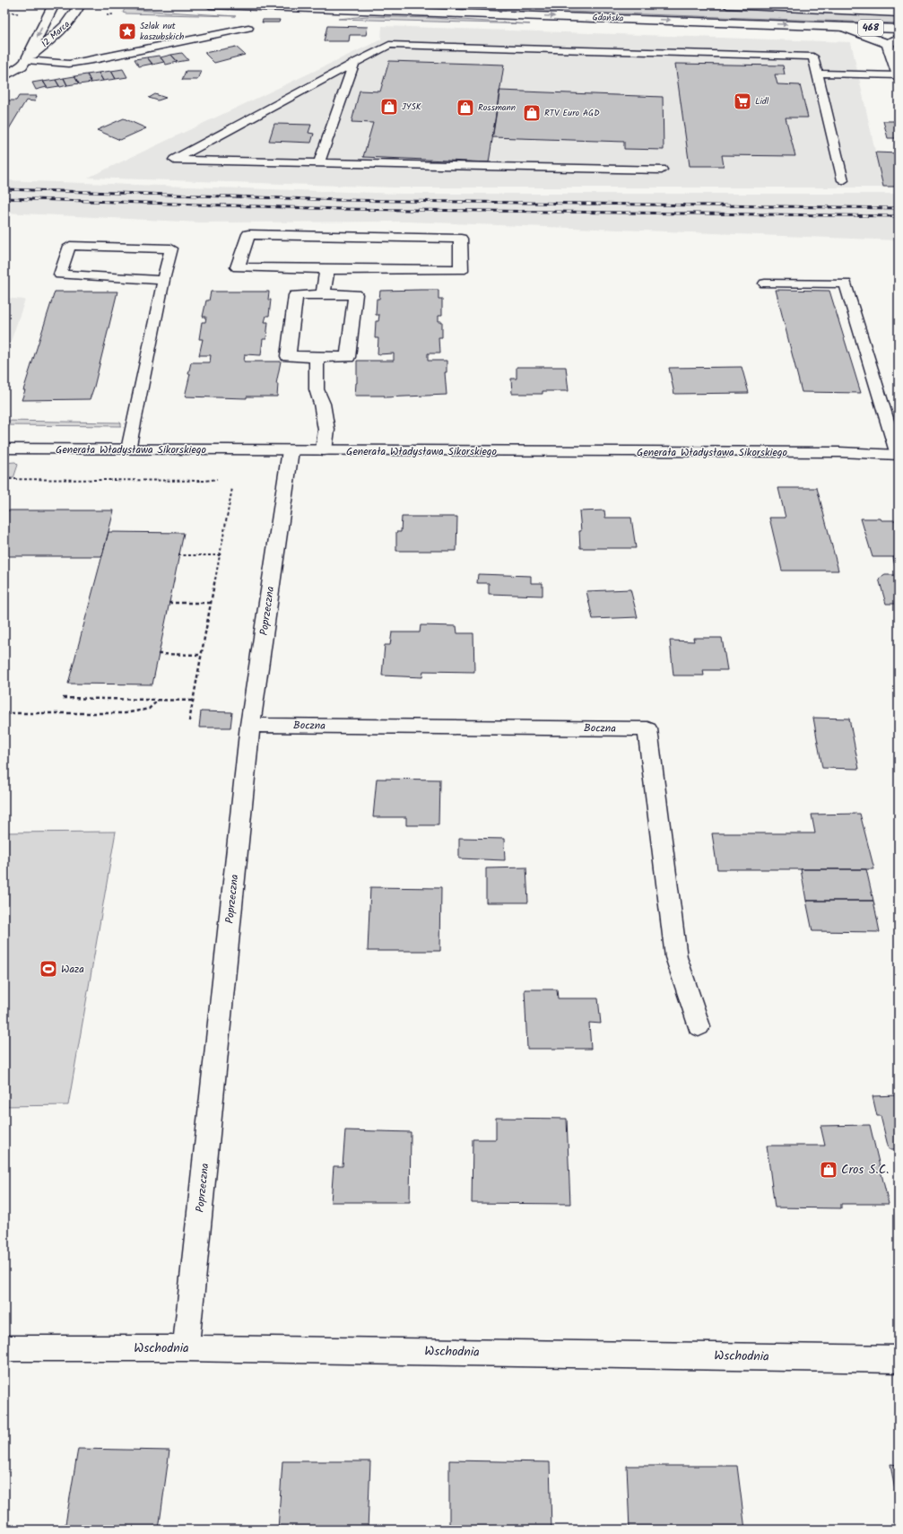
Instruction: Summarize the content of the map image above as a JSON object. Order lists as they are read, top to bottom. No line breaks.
{"streets":{"street":["Gdańska","468","12 Marca","Generała Władysława Sikorskiego","Poprzeczna","Boczna","Wschodnia"]},"crossings":[["Generała Władysława Sikorskiego","Poprzeczna"],["Poprzeczna","Boczna"],["Poprzeczna","Wschodnia"]],"one_way":["Gdańska"],"places":{"place":["Szlak nut kaszubskich"],"supermarket":["Lidl"],"shop":["JYSK","Rossmann","RTV Euro AGD","Cros S.C."],"sports":["Waza"]}}
